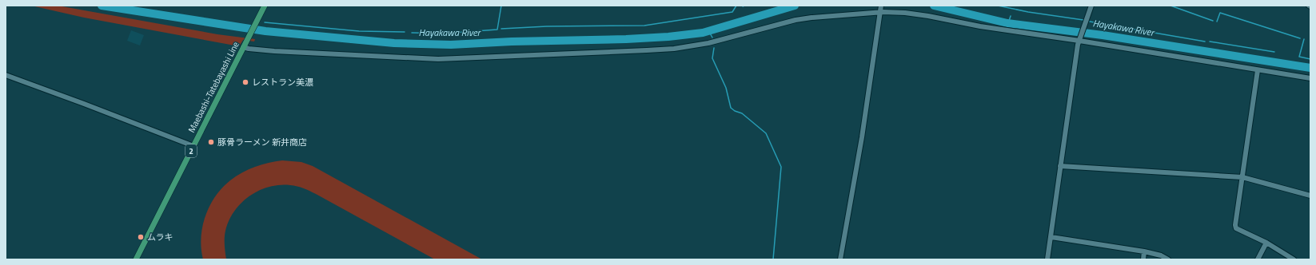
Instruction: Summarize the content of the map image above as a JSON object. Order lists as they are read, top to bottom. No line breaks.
{"streets":{"main road":["Maebashi-Tatebayashi Line","2"]},"crossings":[["Maebashi-Tatebayashi Line","2"]],"water":["Hayakawa River"],"places":["レストラン美濃","豚骨ラーメン 新井商店","ムラキ"]}
